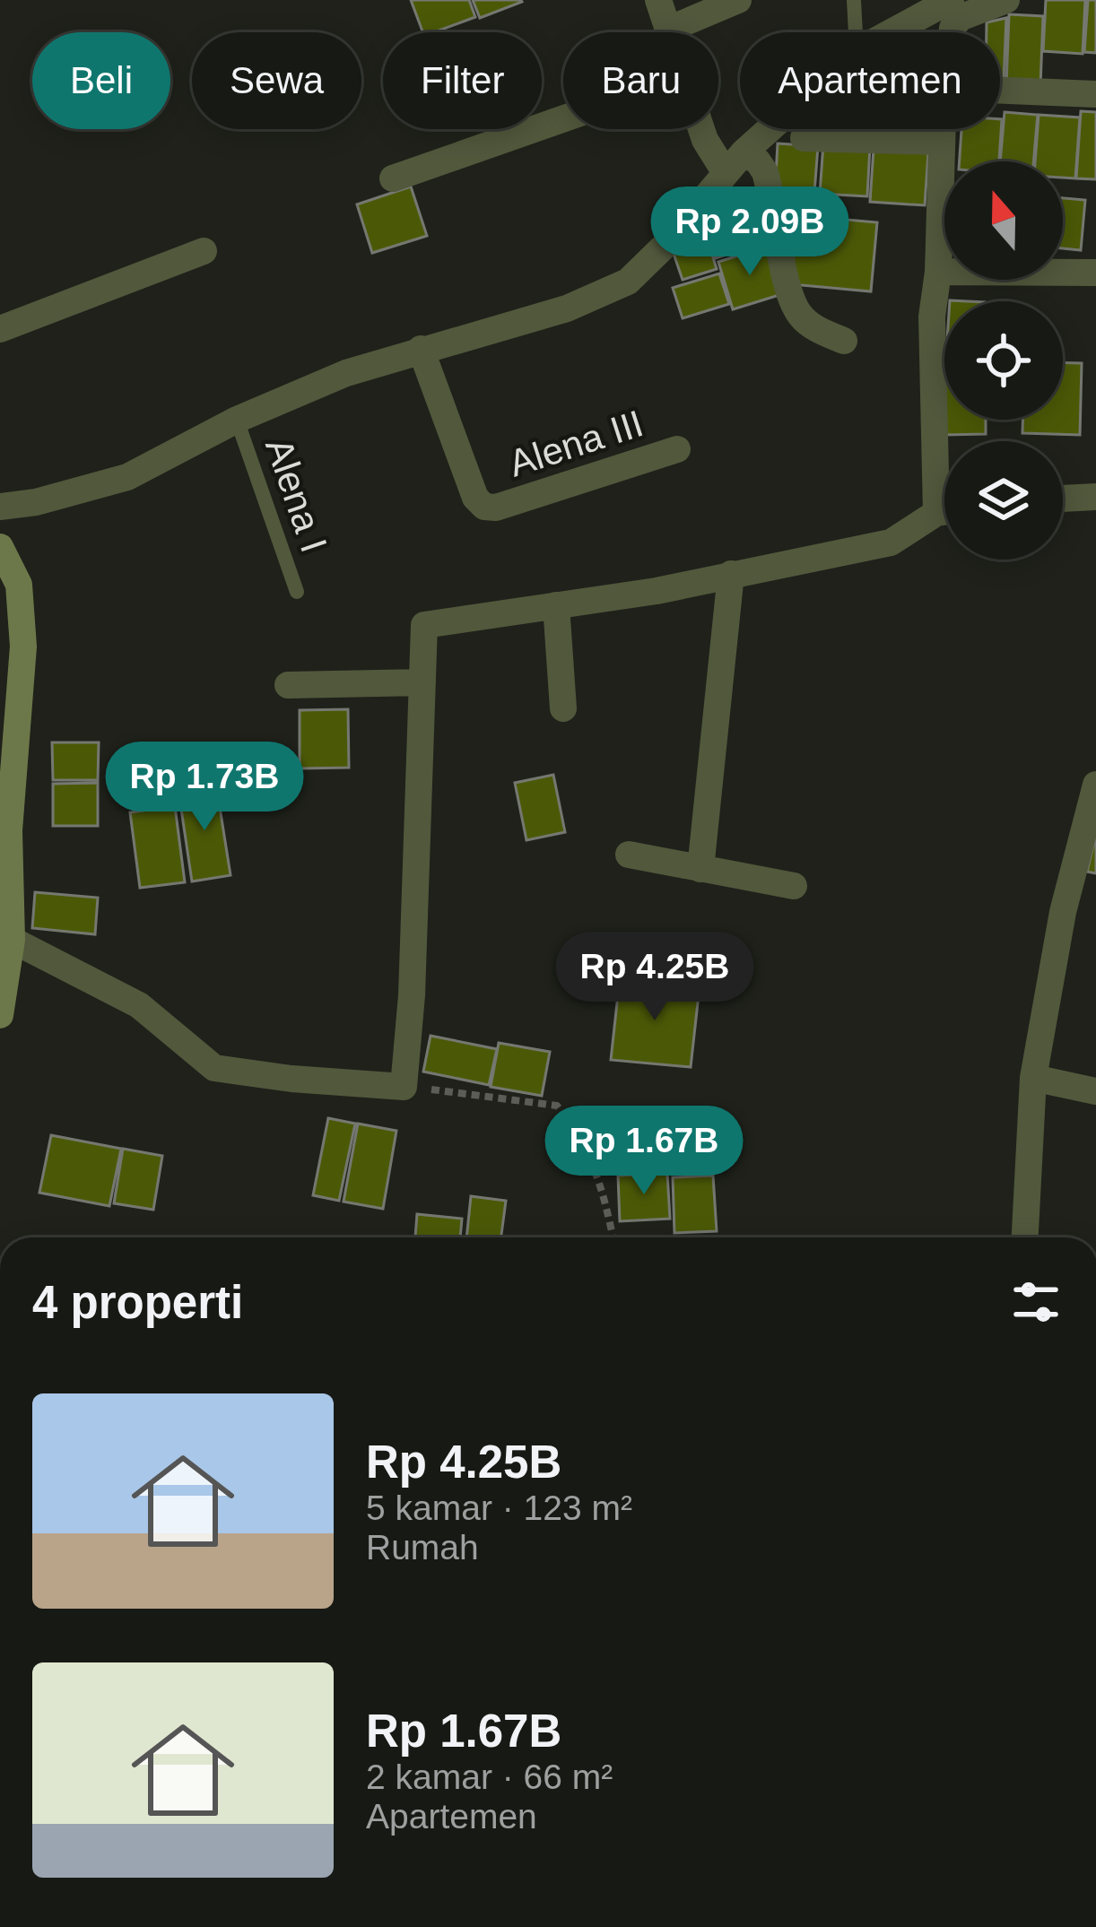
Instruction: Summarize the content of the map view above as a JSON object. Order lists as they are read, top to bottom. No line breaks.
{"streets":{"street":["Alena III"],"lane":["Alena I"]},"north":"top","page":{"chip":["Beli","Sewa","Filter","Baru","Apartemen"],"price":["Rp 2.09B","Rp 1.73B","Rp 4.25B","Rp 1.67B"],"heading":"4 properti","list":[{"name":"Rp 4.25B","note":"5 kamar · 123 m² · Rumah"},{"name":"Rp 1.67B","note":"2 kamar · 66 m² · Apartemen"}]}}
